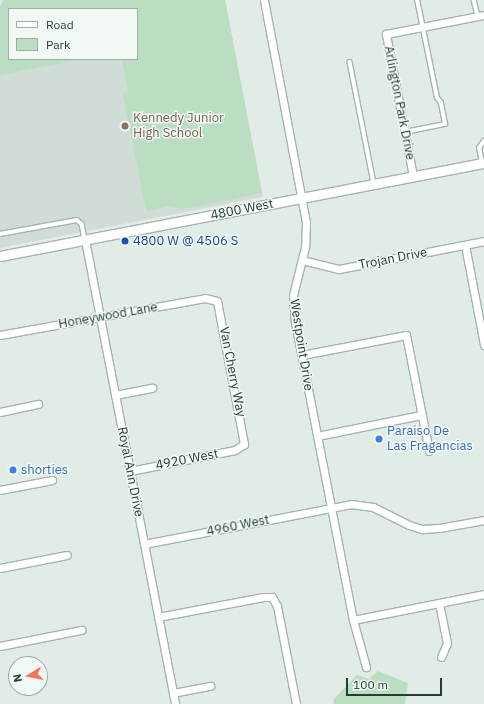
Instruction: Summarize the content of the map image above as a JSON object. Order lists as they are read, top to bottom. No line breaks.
{"streets":{"main road":["4800 West"],"street":["Arlington Park Drive","Trojan Drive","Honeywood Lane","Westpoint Drive","Van Cherry Way","4920 West","Royal Ann Drive","4960 West"]},"crossings":[["Arlington Park Drive","4800 West"],["4800 West","Westpoint Drive"],["4800 West","Royal Ann Drive"],["Trojan Drive","Westpoint Drive"],["Honeywood Lane","Van Cherry Way"],["Honeywood Lane","Royal Ann Drive"],["Westpoint Drive","4960 West"],["Van Cherry Way","4920 West"],["4920 West","Royal Ann Drive"],["Royal Ann Drive","4960 West"]],"places":["Kennedy Junior High School","4800 W @ 4506 S","Paraiso De Las Fragancias","shorties"],"legend":["Road","Park"],"scale_bar":"100 m","north":"left"}
